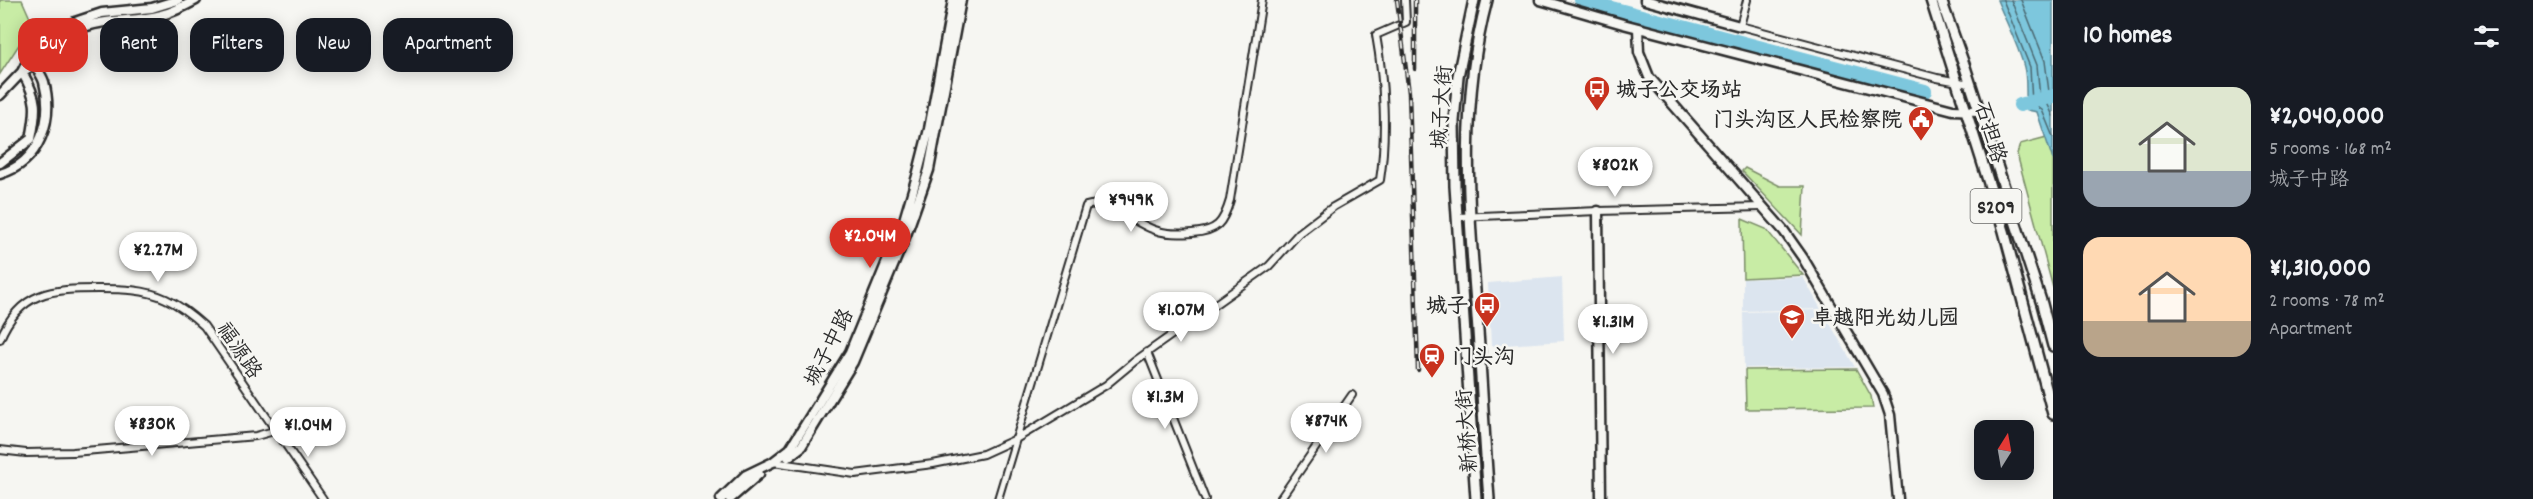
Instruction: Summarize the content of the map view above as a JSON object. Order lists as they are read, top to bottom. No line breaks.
{"streets":{"main road":["城子大街","石担路","S209","新桥大街"],"street":["城子中路","福源路"]},"crossings":[["城子大街","新桥大街"]],"places":{"bus stop":["城子公交场站","城子"],"public building":["门头沟区人民检察院"],"school or university":["卓越阳光幼儿园"],"station":["门头沟"]},"north":"top","page":{"heading":"10 homes","chip":["Buy","Rent","Filters","New","Apartment"],"list":[{"name":"¥2,040,000","note":"5 rooms · 168 m² · 城子中路"},{"name":"¥1,310,000","note":"2 rooms · 78 m² · Apartment"}],"price":["¥802K","¥949K","¥2.04M","¥2.27M","¥1.07M","¥1.31M","¥1.3M","¥874K","¥830K","¥1.04M"]}}
